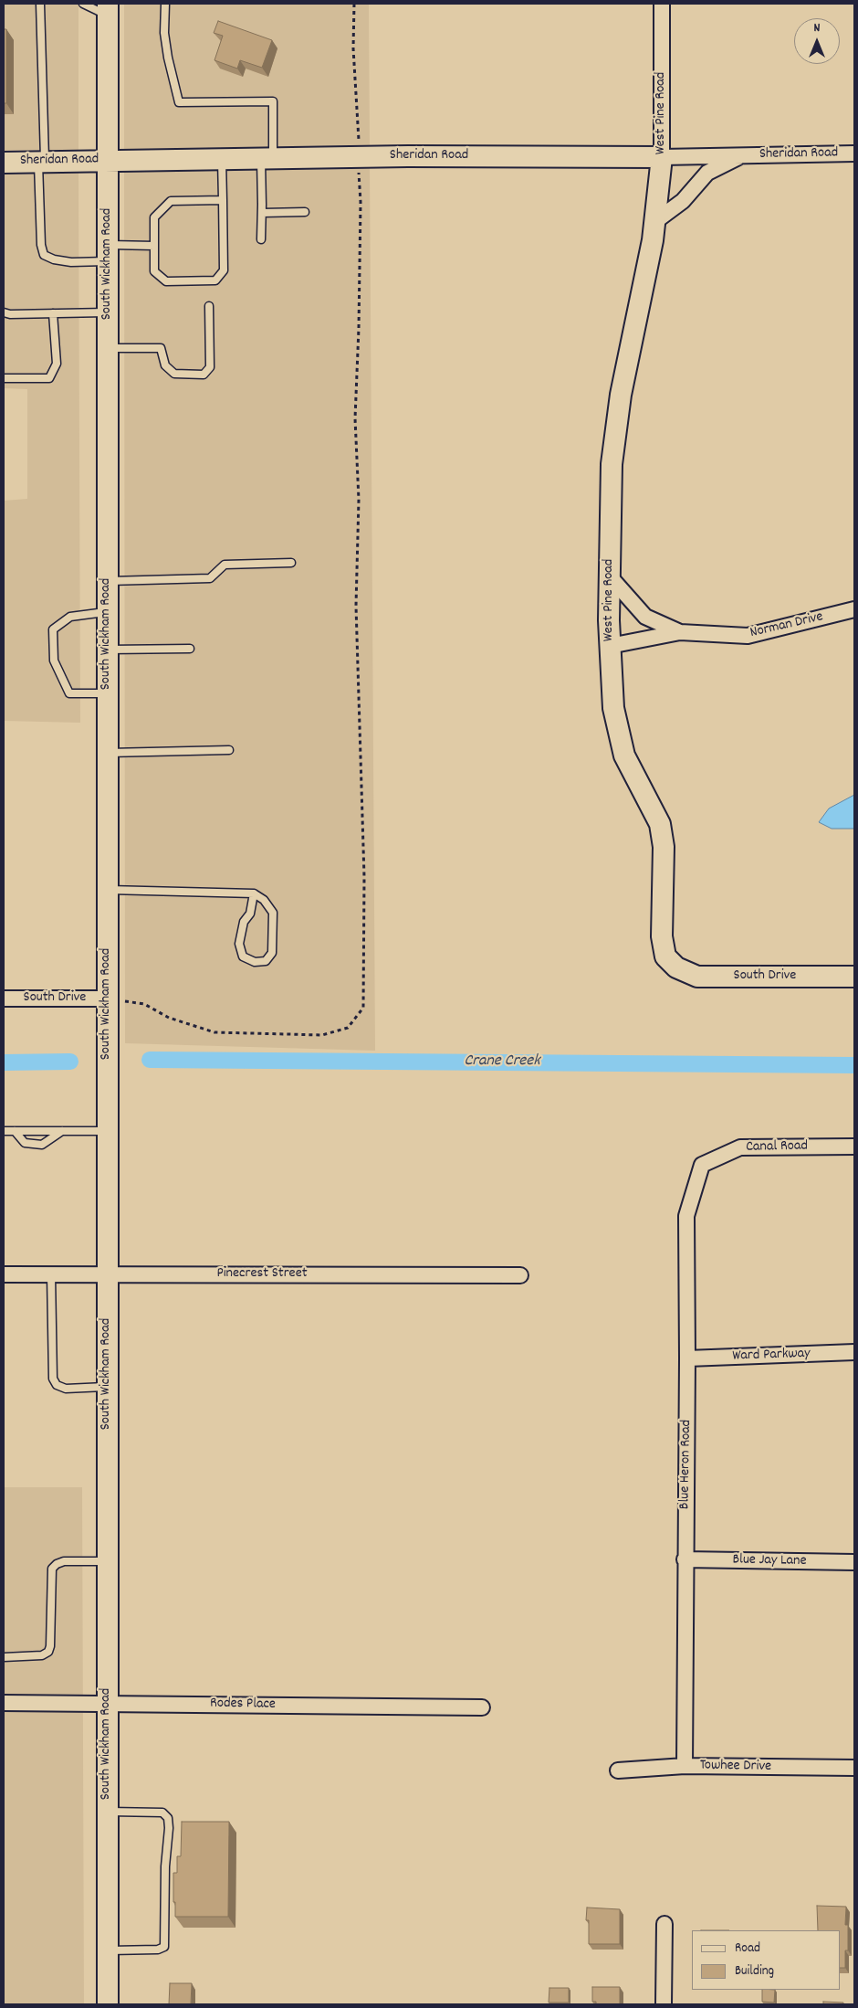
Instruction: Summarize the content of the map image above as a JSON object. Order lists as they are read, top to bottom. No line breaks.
{"streets":{"main road":["West Pine Road","Sheridan Road","South Wickham Road","South Drive"],"street":["Norman Drive","Canal Road","Pinecrest Street","Ward Parkway","Blue Heron Road","Blue Jay Lane","Rodes Place","Towhee Drive"]},"crossings":[["West Pine Road","Sheridan Road"],["West Pine Road","Norman Drive"],["West Pine Road","South Drive"],["Sheridan Road","South Wickham Road"],["South Wickham Road","South Drive"],["South Wickham Road","Pinecrest Street"],["South Wickham Road","Rodes Place"],["Canal Road","Blue Heron Road"],["Ward Parkway","Blue Heron Road"],["Blue Heron Road","Blue Jay Lane"],["Blue Heron Road","Towhee Drive"]],"water":["Crane Creek"],"legend":["Road","Building"],"north":"top"}
